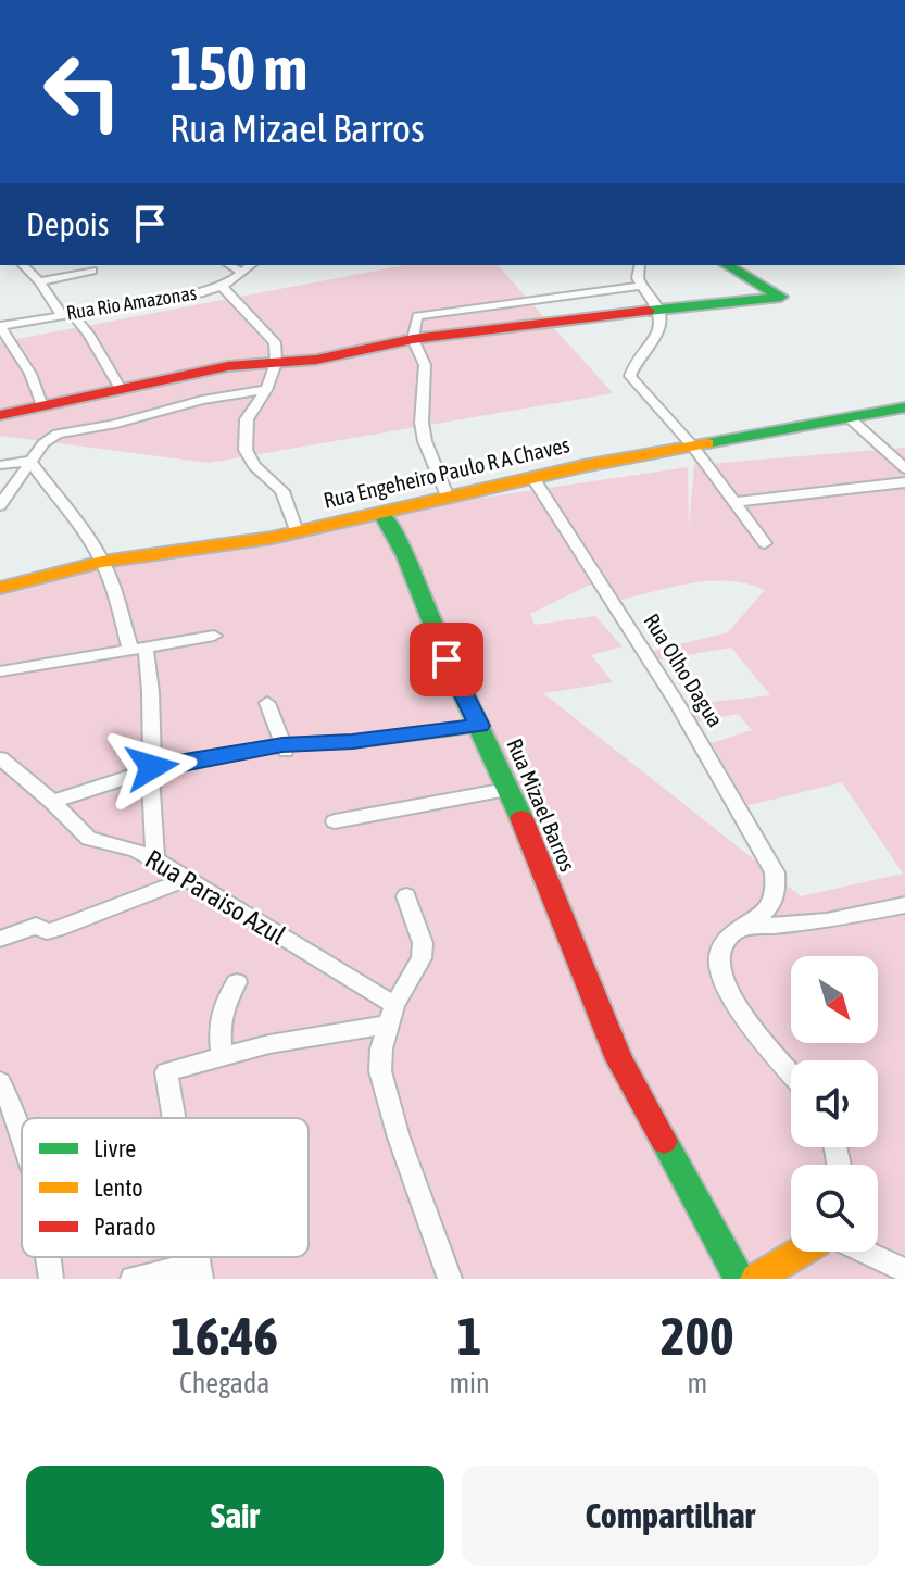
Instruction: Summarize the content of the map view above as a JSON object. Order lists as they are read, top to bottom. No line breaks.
{"streets":{"street":["Rua Rio Amazonas","Rua Engeheiro Paulo R A Chaves","Rua Olho Dagua","Rua Mizael Barros","Rua Paraiso Azul"]},"crossings":[["Rua Engeheiro Paulo R A Chaves","Rua Olho Dagua"],["Rua Engeheiro Paulo R A Chaves","Rua Mizael Barros"]],"legend":["Livre","Lento","Parado"],"north":"bottom right","page":{"turn":["150 m","Rua Mizael Barros"],"then":"Depois","eta":["16:46","Chegada","1","min","200","m"],"buttons":["Sair","Compartilhar"]}}
